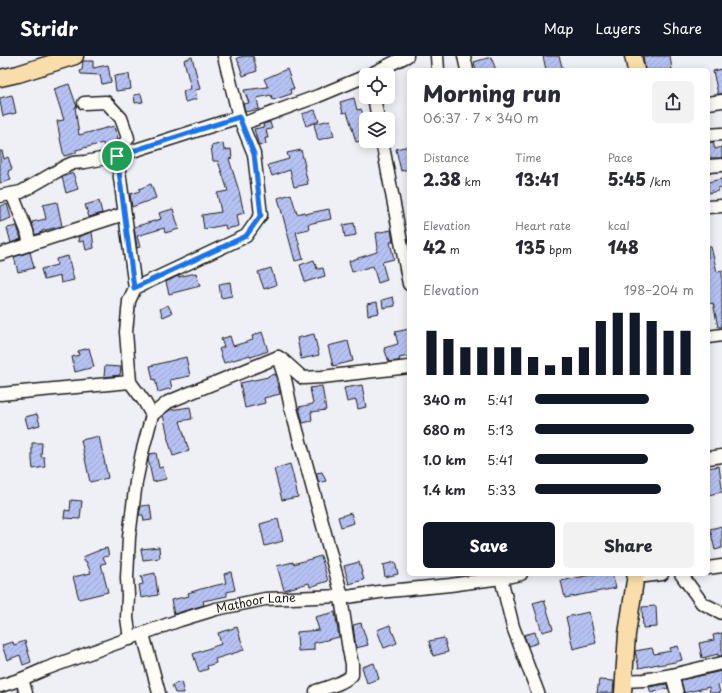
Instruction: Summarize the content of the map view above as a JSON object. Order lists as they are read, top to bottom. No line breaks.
{"streets":{"street":["Mathoor Lane"]},"page":{"header":"Stridr","nav":["Map","Layers","Share"],"heading":["Morning run","06:37 · 7 × 340 m"],"stats":[["Distance","2.38 km"],["Time","13:41"],["Pace","5:45 /km"],["Elevation","42 m"],["Heart rate","135 bpm"],["kcal","148"]],"chart":["Elevation","198–204 m"],"list":[{"name":"340 m","note":"5:41"},{"name":"680 m","note":"5:13"},{"name":"1.0 km","note":"5:41"},{"name":"1.4 km","note":"5:33"}],"buttons":["Save","Share"]}}
